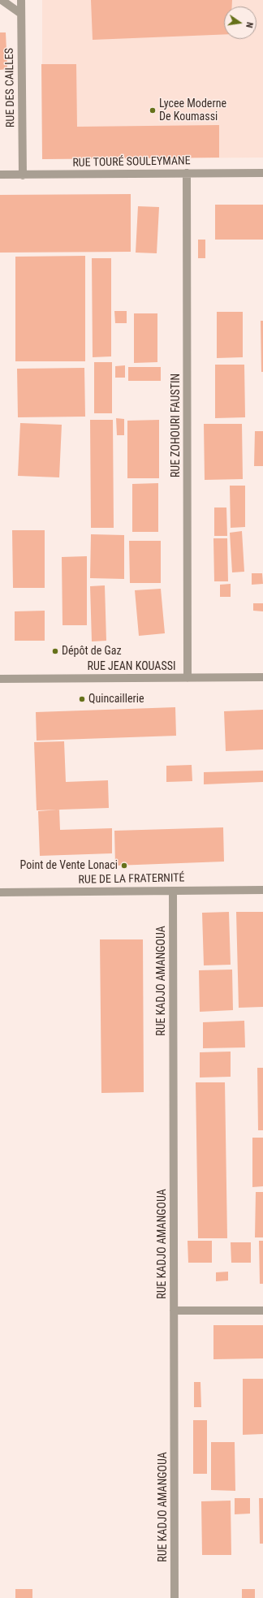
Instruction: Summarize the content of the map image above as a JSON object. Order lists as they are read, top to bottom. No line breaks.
{"streets":{"street":["RUE DES CAILLES","RUE TOURÉ SOULEYMANE","RUE ZOHOURI FAUSTIN","RUE JEAN KOUASSI","RUE DE LA FRATERNITÉ","RUE KADJO AMANGOUA"]},"crossings":[["RUE DES CAILLES","RUE TOURÉ SOULEYMANE"],["RUE TOURÉ SOULEYMANE","RUE ZOHOURI FAUSTIN"],["RUE ZOHOURI FAUSTIN","RUE JEAN KOUASSI"],["RUE DE LA FRATERNITÉ","RUE KADJO AMANGOUA"]],"places":["Lycee Moderne De Koumassi","Dépôt de Gaz","Quincaillerie","Point de Vente Lonaci"],"north":"right"}
